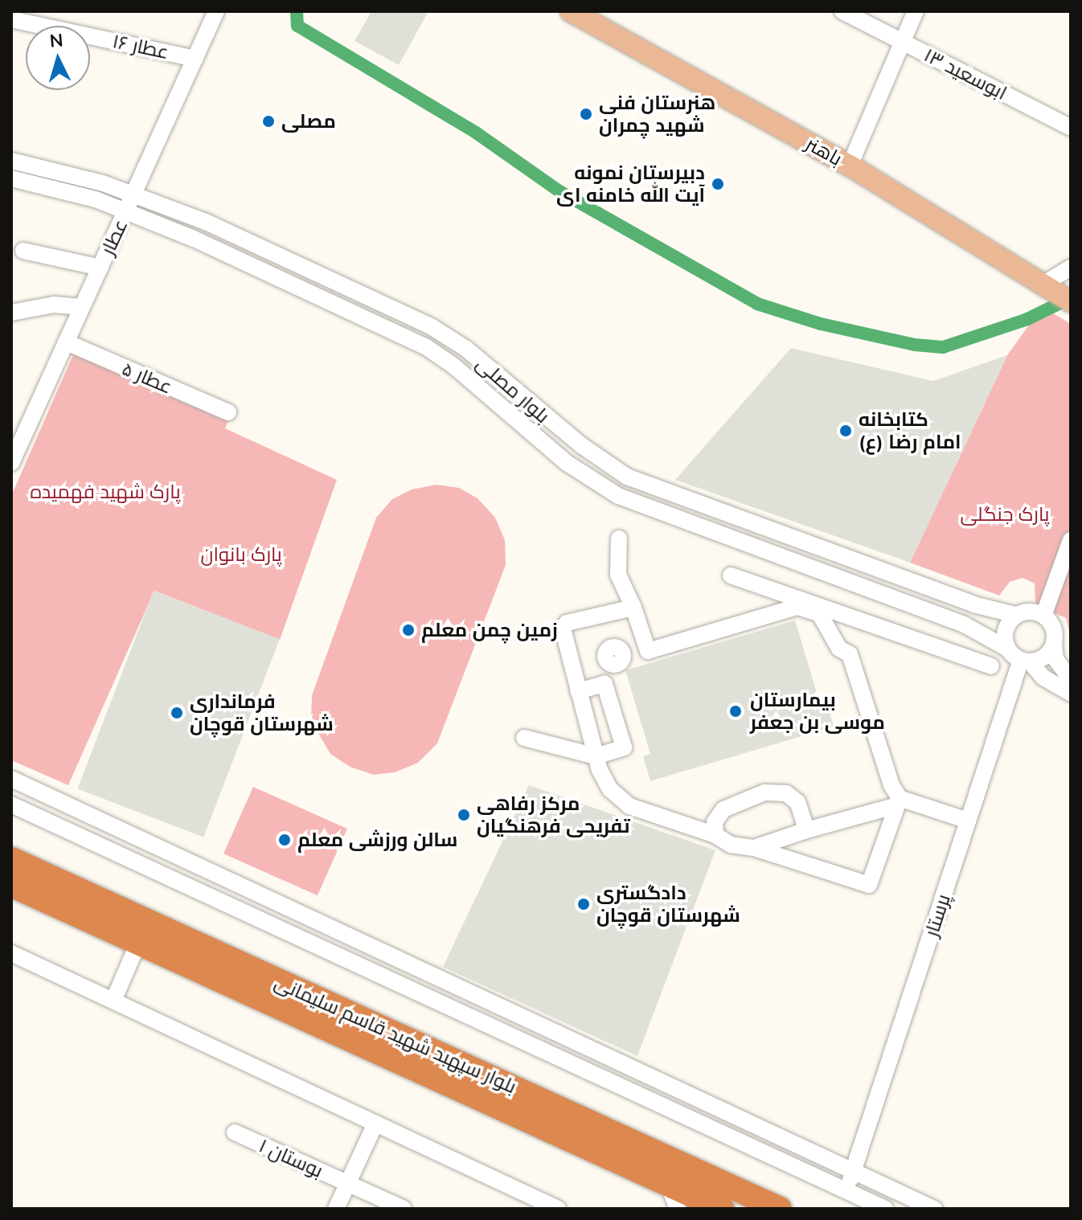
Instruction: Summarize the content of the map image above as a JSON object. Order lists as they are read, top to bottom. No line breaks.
{"streets":{"highway":["بلوار سپهبد شهید قاسم سلیمانی"],"main road":["باهنر"],"street":["عطار ۱۶","ابوسعید ۱۳","عطار","عطار ۵","بلوار مصلی","پرستار","بوستان ۱"]},"crossings":[["عطار ۱۶","عطار"],["عطار","عطار ۵"],["عطار","بلوار مصلی"],["بلوار مصلی","پرستار"]],"parks":["پارک شهید فهمیده","پارک جنگلی","پارک بانوان"],"places":["هنرستان فنی شهید چمران","مصلی","دبیرستان نمونه آیت الله خامنه ای","کتابخانه امام رضا (ع)","زمین چمن معلم","بیمارستان موسی بن جعفر","فرمانداری شهرستان قوچان","مرکز رفاهی تفریحی فرهنگیان","سالن ورزشی معلم","دادگستری شهرستان قوچان"],"north":"top"}
